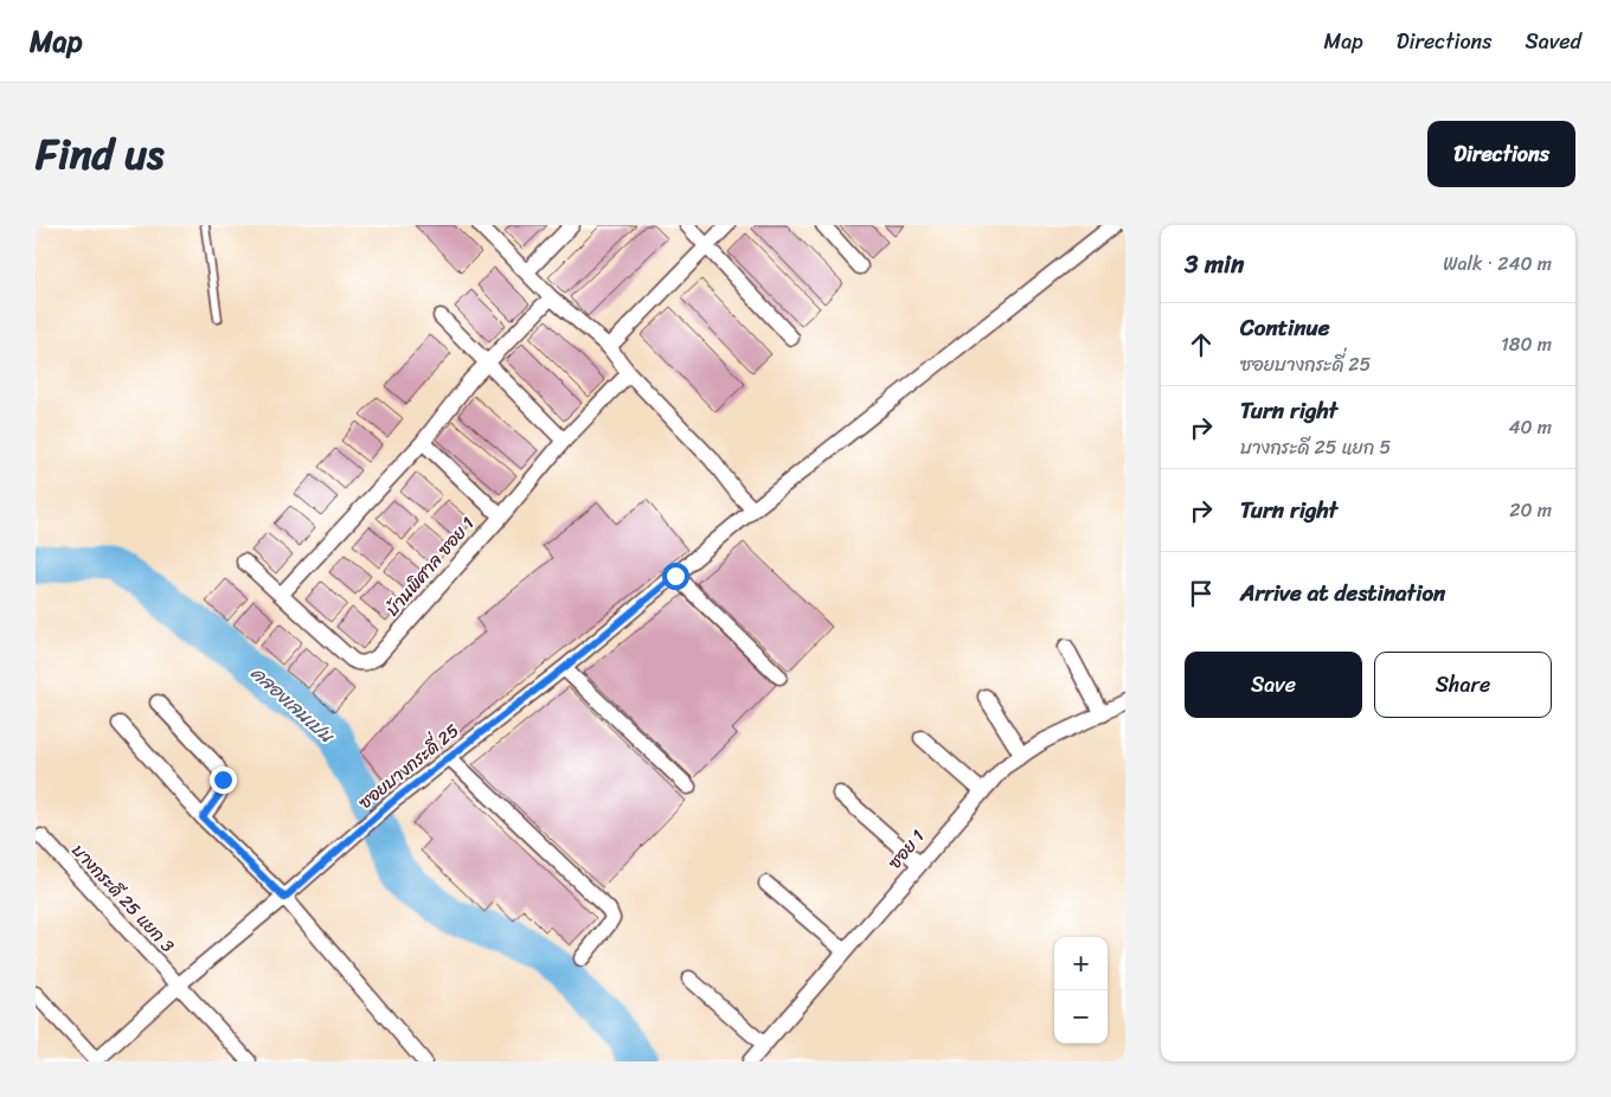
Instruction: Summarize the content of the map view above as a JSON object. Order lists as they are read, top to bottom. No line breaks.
{"streets":{"street":["บ้านพิศาล ซอย 1","ซอยบางกระดี่ 25","ซอย 1","บางกระดี 25 แยก 3"]},"crossings":[["ซอยบางกระดี่ 25","บางกระดี 25 แยก 3"]],"water":["คลองเลนเปน"],"page":{"header":"Map","nav":["Map","Directions","Saved"],"title":"Find us","buttons":["Directions",["Save","Share"]],"heading":["3 min","Walk · 240 m"],"list":[["Continue","ซอยบางกระดี่ 25","180 m"],["Turn right","บางกระดี 25 แยก 5","40 m"],["Turn right","20 m"],"Arrive at destination"],"map_buttons":["+","−"]}}
